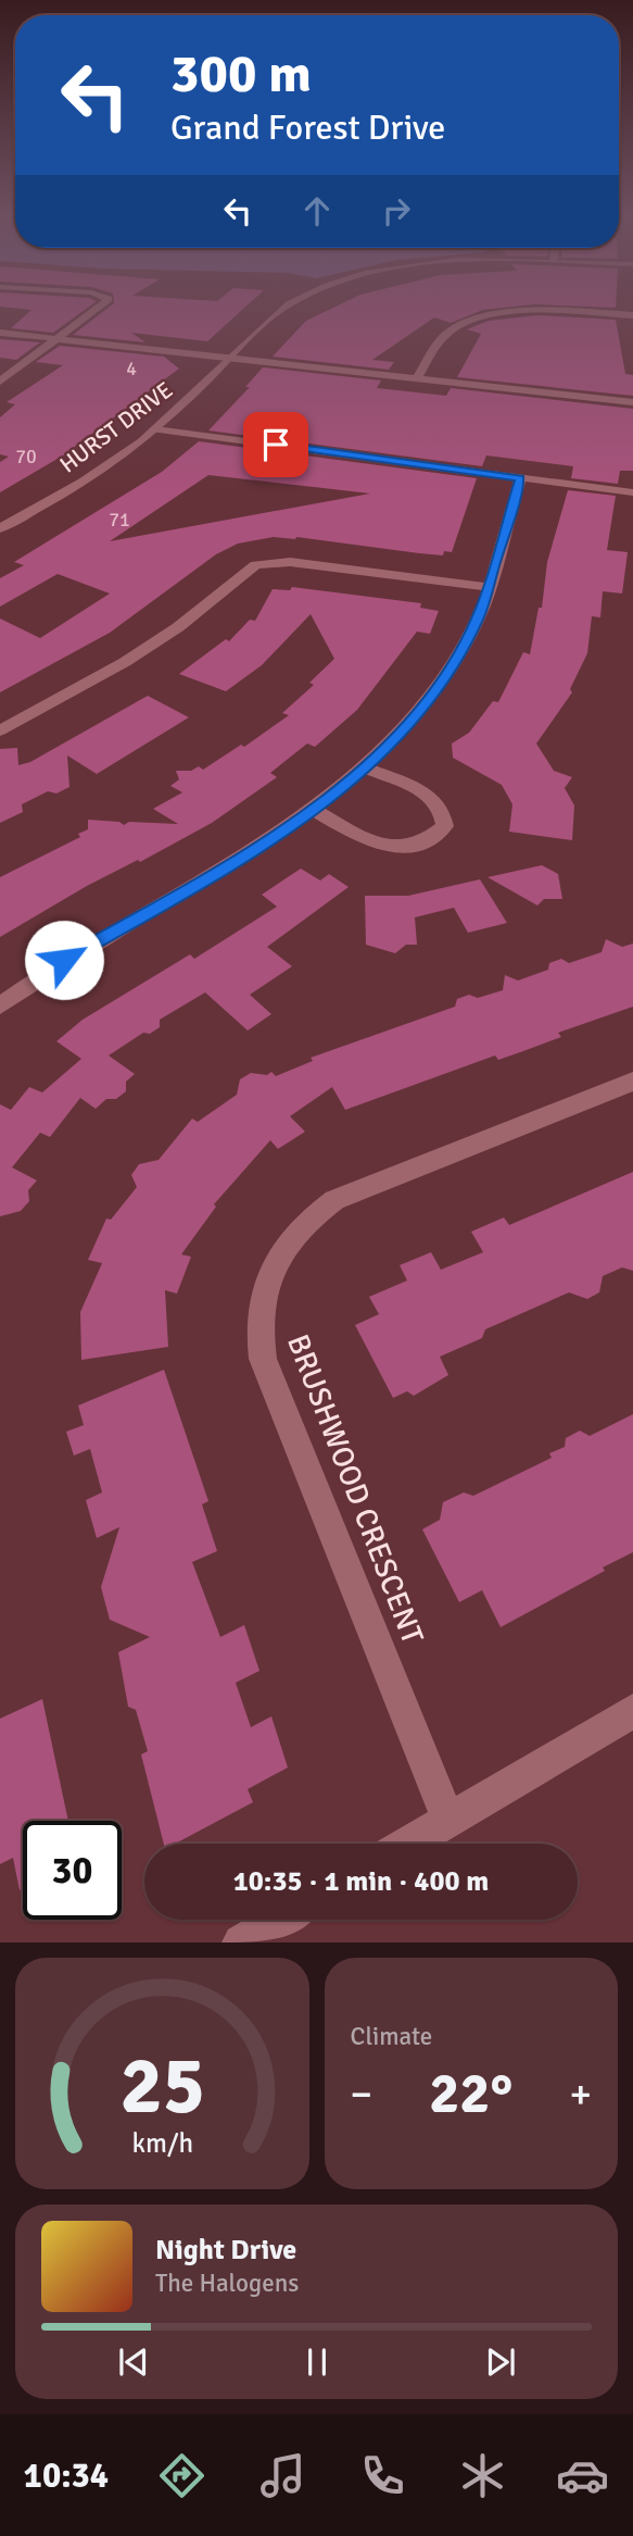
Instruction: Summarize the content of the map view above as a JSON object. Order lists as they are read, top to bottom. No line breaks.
{"streets":{"street":["HURST DRIVE","BRUSHWOOD CRESCENT"]},"house_numbers":["4","70","71"],"page":{"turn":["300 m","Grand Forest Drive"],"limit":"30","trip":"10:35 · 1 min · 400 m","tile":"Climate","heat":["−","22°","+"],"song":["Night Drive","The Halogens"],"tabs":"10:34","gauge":["25","km/h"]}}
